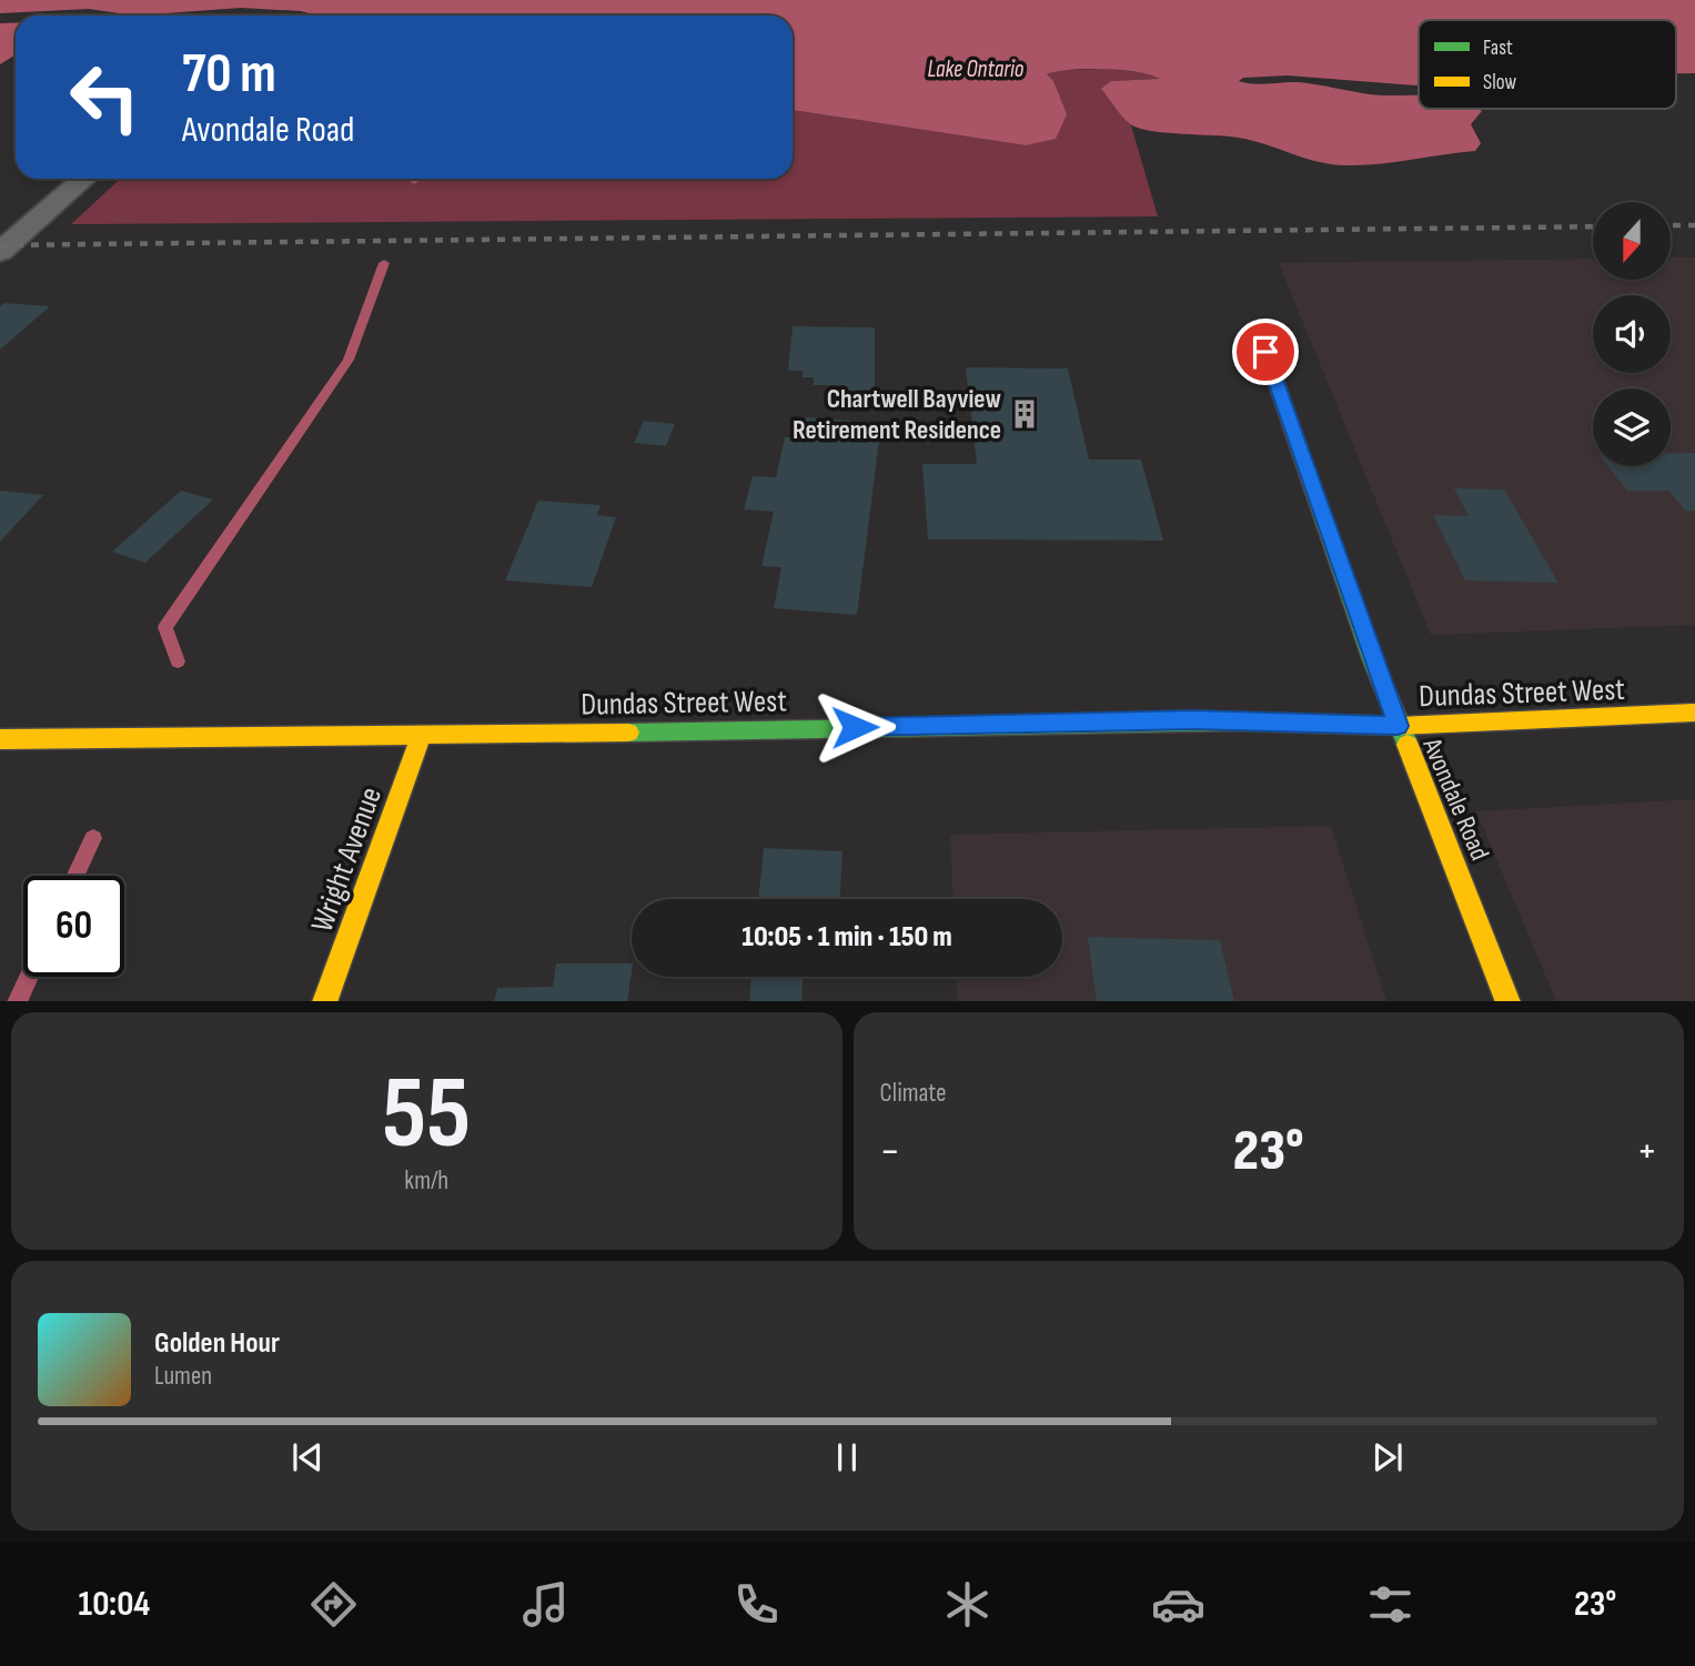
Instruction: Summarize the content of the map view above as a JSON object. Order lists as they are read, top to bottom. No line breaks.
{"streets":{"main road":["Dundas Street West","Avondale Road","Wright Avenue"]},"crossings":[["Dundas Street West","Avondale Road"],["Dundas Street West","Wright Avenue"]],"water":["Lake Ontario"],"places":{"building":["Chartwell Bayview Retirement Residence"]},"legend":["Fast","Slow"],"north":"bottom","page":{"turn":["70 m","Avondale Road"],"limit":"60","trip":"10:05 · 1 min · 150 m","tile":[["55","km/h"],"Climate"],"heat":["−","23°","+"],"song":["Golden Hour","Lumen"],"tabs":["10:04","23°"]}}
